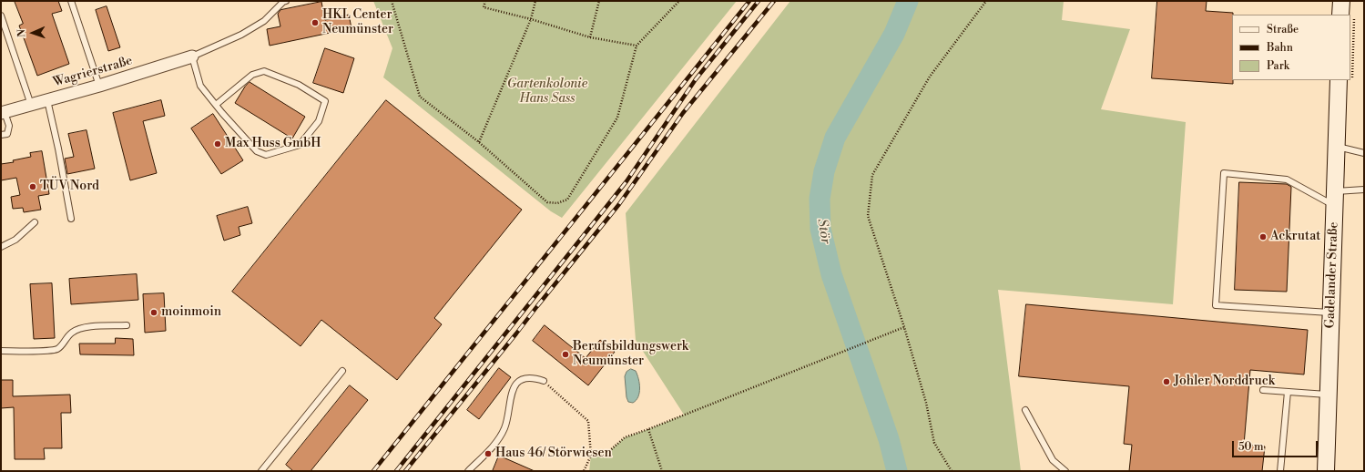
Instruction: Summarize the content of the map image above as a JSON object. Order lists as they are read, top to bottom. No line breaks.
{"streets":{"street":["Wagrierstraße","Gadelander Straße"]},"water":["Stör"],"parks":["Gartenkolonie Hans Sass"],"places":["HKL Center Neumünster","Max Huss GmbH","TÜV Nord","Ackrutat","moinmoin","Berufsbildungswerk Neumünster","Johler Norddruck","Haus 46/ Störwiesen"],"legend":["Straße","Bahn","Park"],"scale_bar":"50 m","north":"left"}
